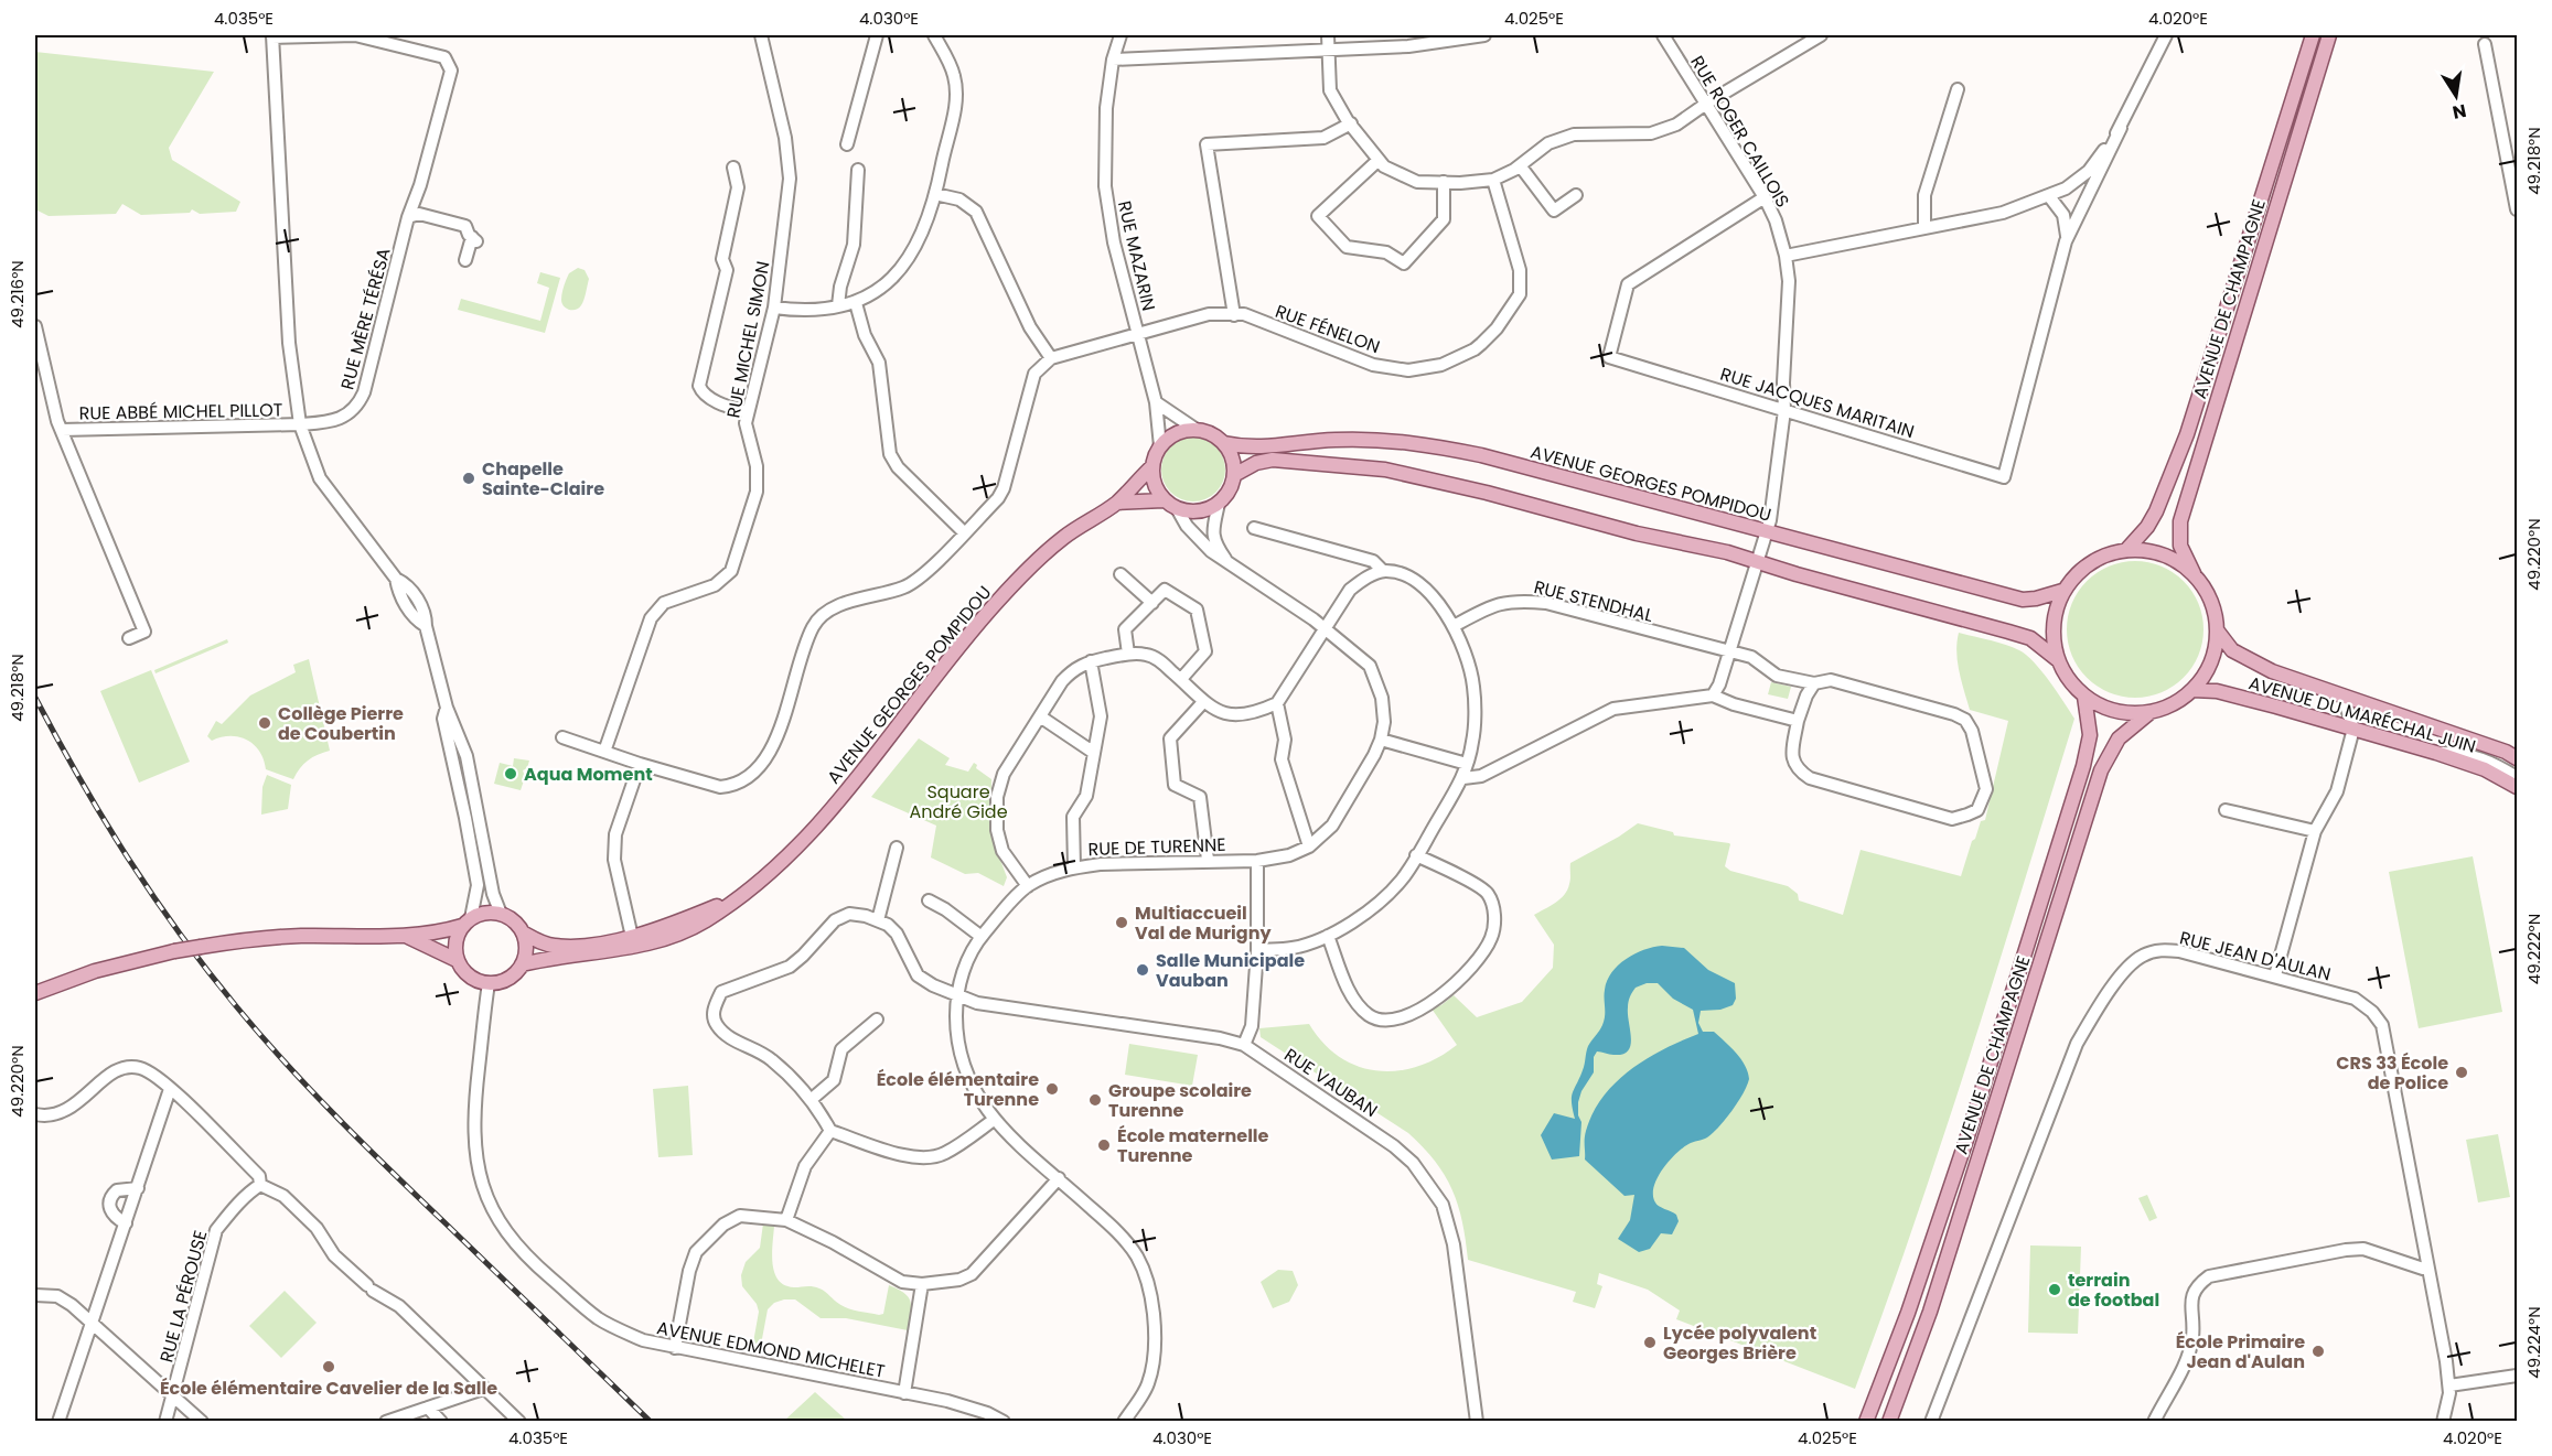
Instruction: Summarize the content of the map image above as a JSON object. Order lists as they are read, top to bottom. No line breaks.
{"streets":{"main road":["AVENUE DE CHAMPAGNE","AVENUE GEORGES POMPIDOU","AVENUE DU MARÉCHAL JUIN"],"street":["RUE ROGER CAILLOIS","RUE MAZARIN","RUE MÈRE TÉRÉSA","RUE FÉNELON","RUE MICHEL SIMON","RUE JACQUES MARITAIN","RUE ABBÉ MICHEL PILLOT","RUE STENDHAL","RUE DE TURENNE","RUE JEAN D'AULAN","RUE VAUBAN","RUE LA PÉROUSE","AVENUE EDMOND MICHELET"]},"crossings":[["RUE ROGER CAILLOIS","RUE JACQUES MARITAIN"],["RUE ROGER CAILLOIS","AVENUE GEORGES POMPIDOU"],["RUE ROGER CAILLOIS","RUE STENDHAL"],["RUE MAZARIN","RUE FÉNELON"],["RUE MAZARIN","AVENUE GEORGES POMPIDOU"],["RUE MAZARIN","RUE DE TURENNE"],["AVENUE DE CHAMPAGNE","AVENUE GEORGES POMPIDOU"],["AVENUE DE CHAMPAGNE","AVENUE DU MARÉCHAL JUIN"],["RUE MÈRE TÉRÉSA","RUE ABBÉ MICHEL PILLOT"],["AVENUE GEORGES POMPIDOU","AVENUE DU MARÉCHAL JUIN"],["AVENUE GEORGES POMPIDOU","RUE DE TURENNE"],["AVENUE GEORGES POMPIDOU","AVENUE EDMOND MICHELET"],["RUE DE TURENNE","RUE VAUBAN"]],"parks":["Square André Gide"],"places":["Chapelle Sainte-Claire","Collège Pierre de Coubertin","Aqua Moment","Multiaccueil Val de Murigny","Salle Municipale Vauban","CRS 33 École de Police","École élémentaire Turenne","Groupe scolaire Turenne","École maternelle Turenne","terrain de footbal","Lycée polyvalent Georges Brière","École Primaire Jean d'Aulan","École élémentaire Cavelier de la Salle"],"north":"bottom","coordinates":["4.035°E","4.030°E","4.025°E","4.020°E","49.218°N","49.216°N","49.220°N","49.222°N","49.224°N"]}
